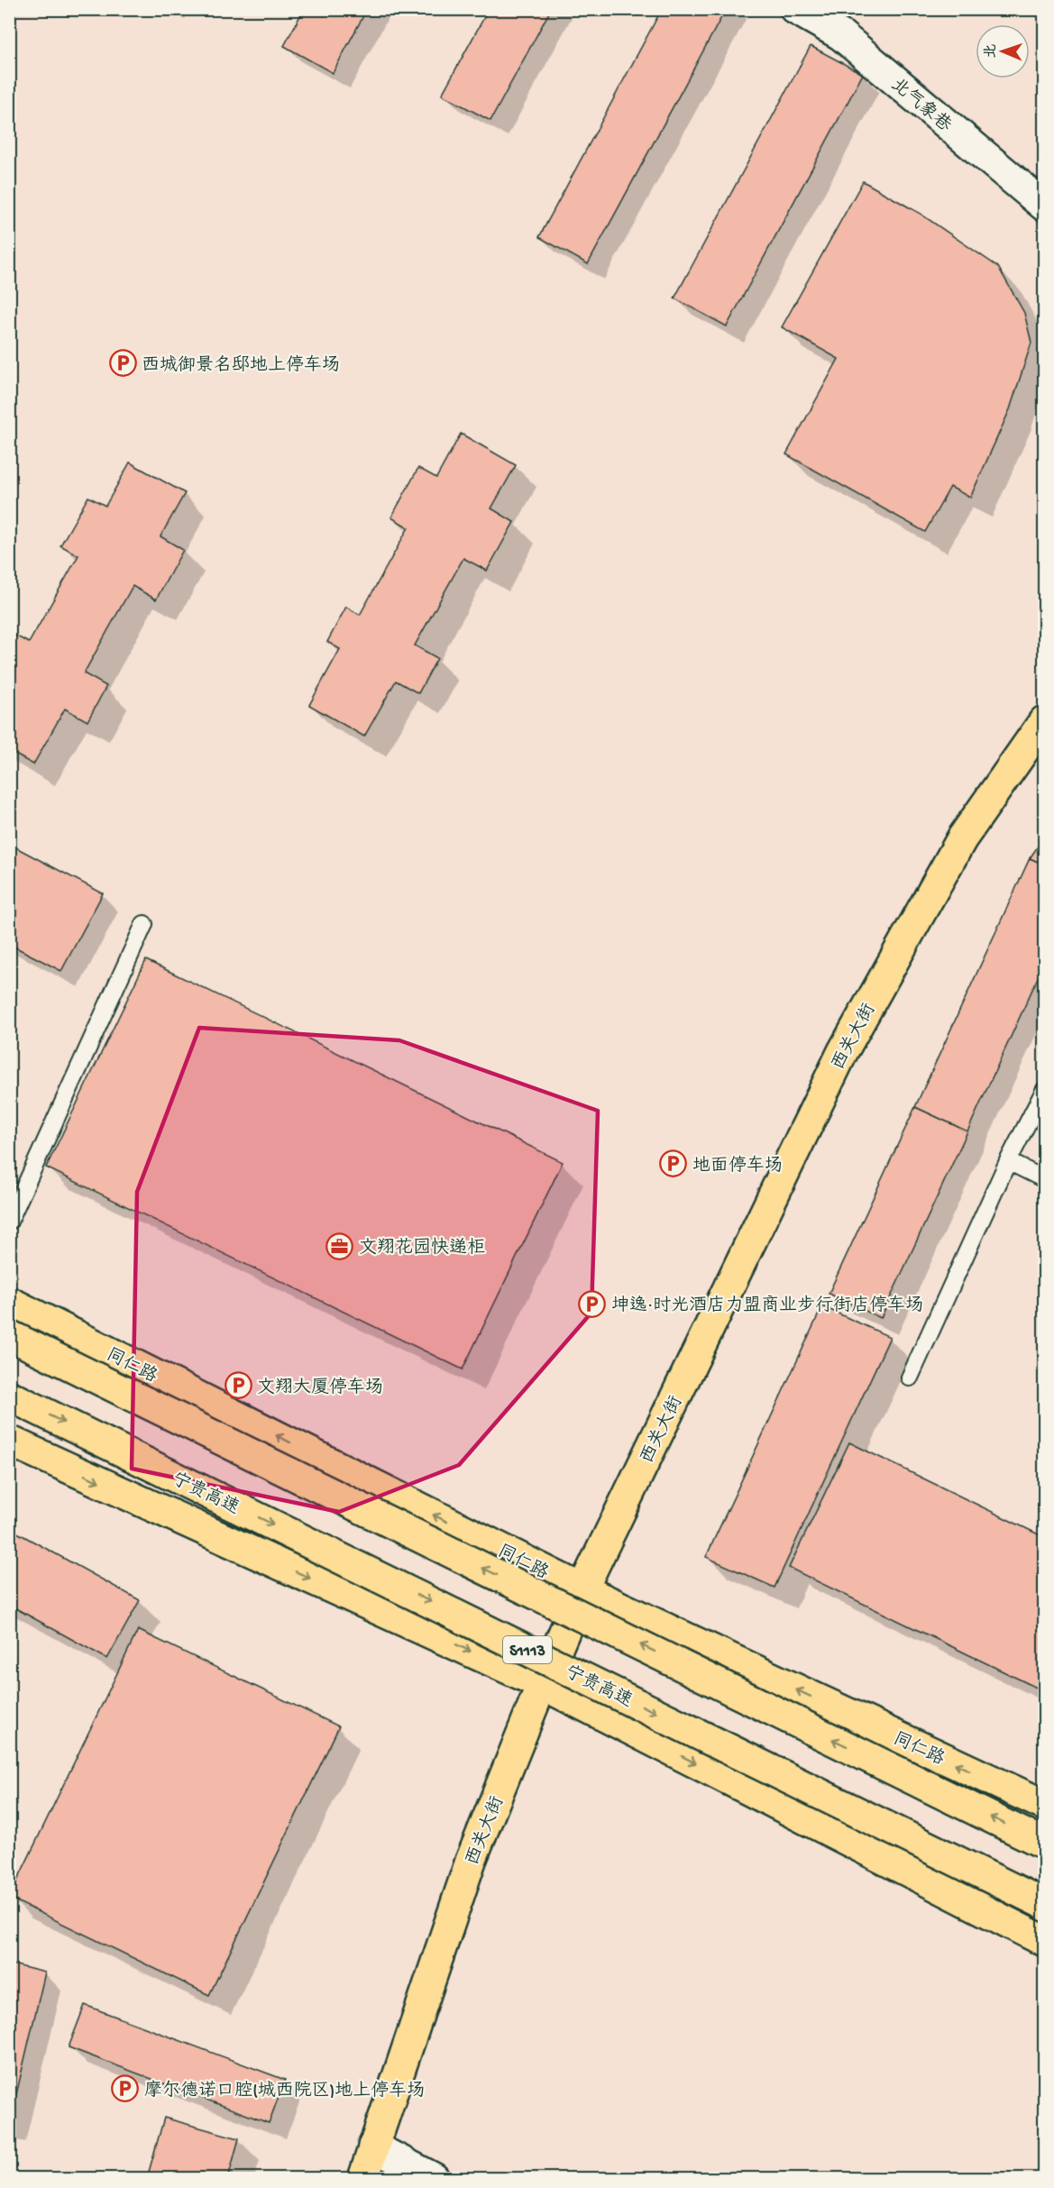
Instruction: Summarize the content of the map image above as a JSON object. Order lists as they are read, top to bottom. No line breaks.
{"streets":{"main road":["西关大街","同仁路","宁贵高速","S1113"],"street":["北气象巷"]},"crossings":[["西关大街","同仁路"]],"places":{"parking":["西城御景名邸地上停车场","地面停车场","坤逸·时光酒店力盟商业步行街店停车场","文翔大厦停车场","摩尔德诺口腔(城西院区)地上停车场"],"office":["文翔花园快递柜"]},"north":"left"}
